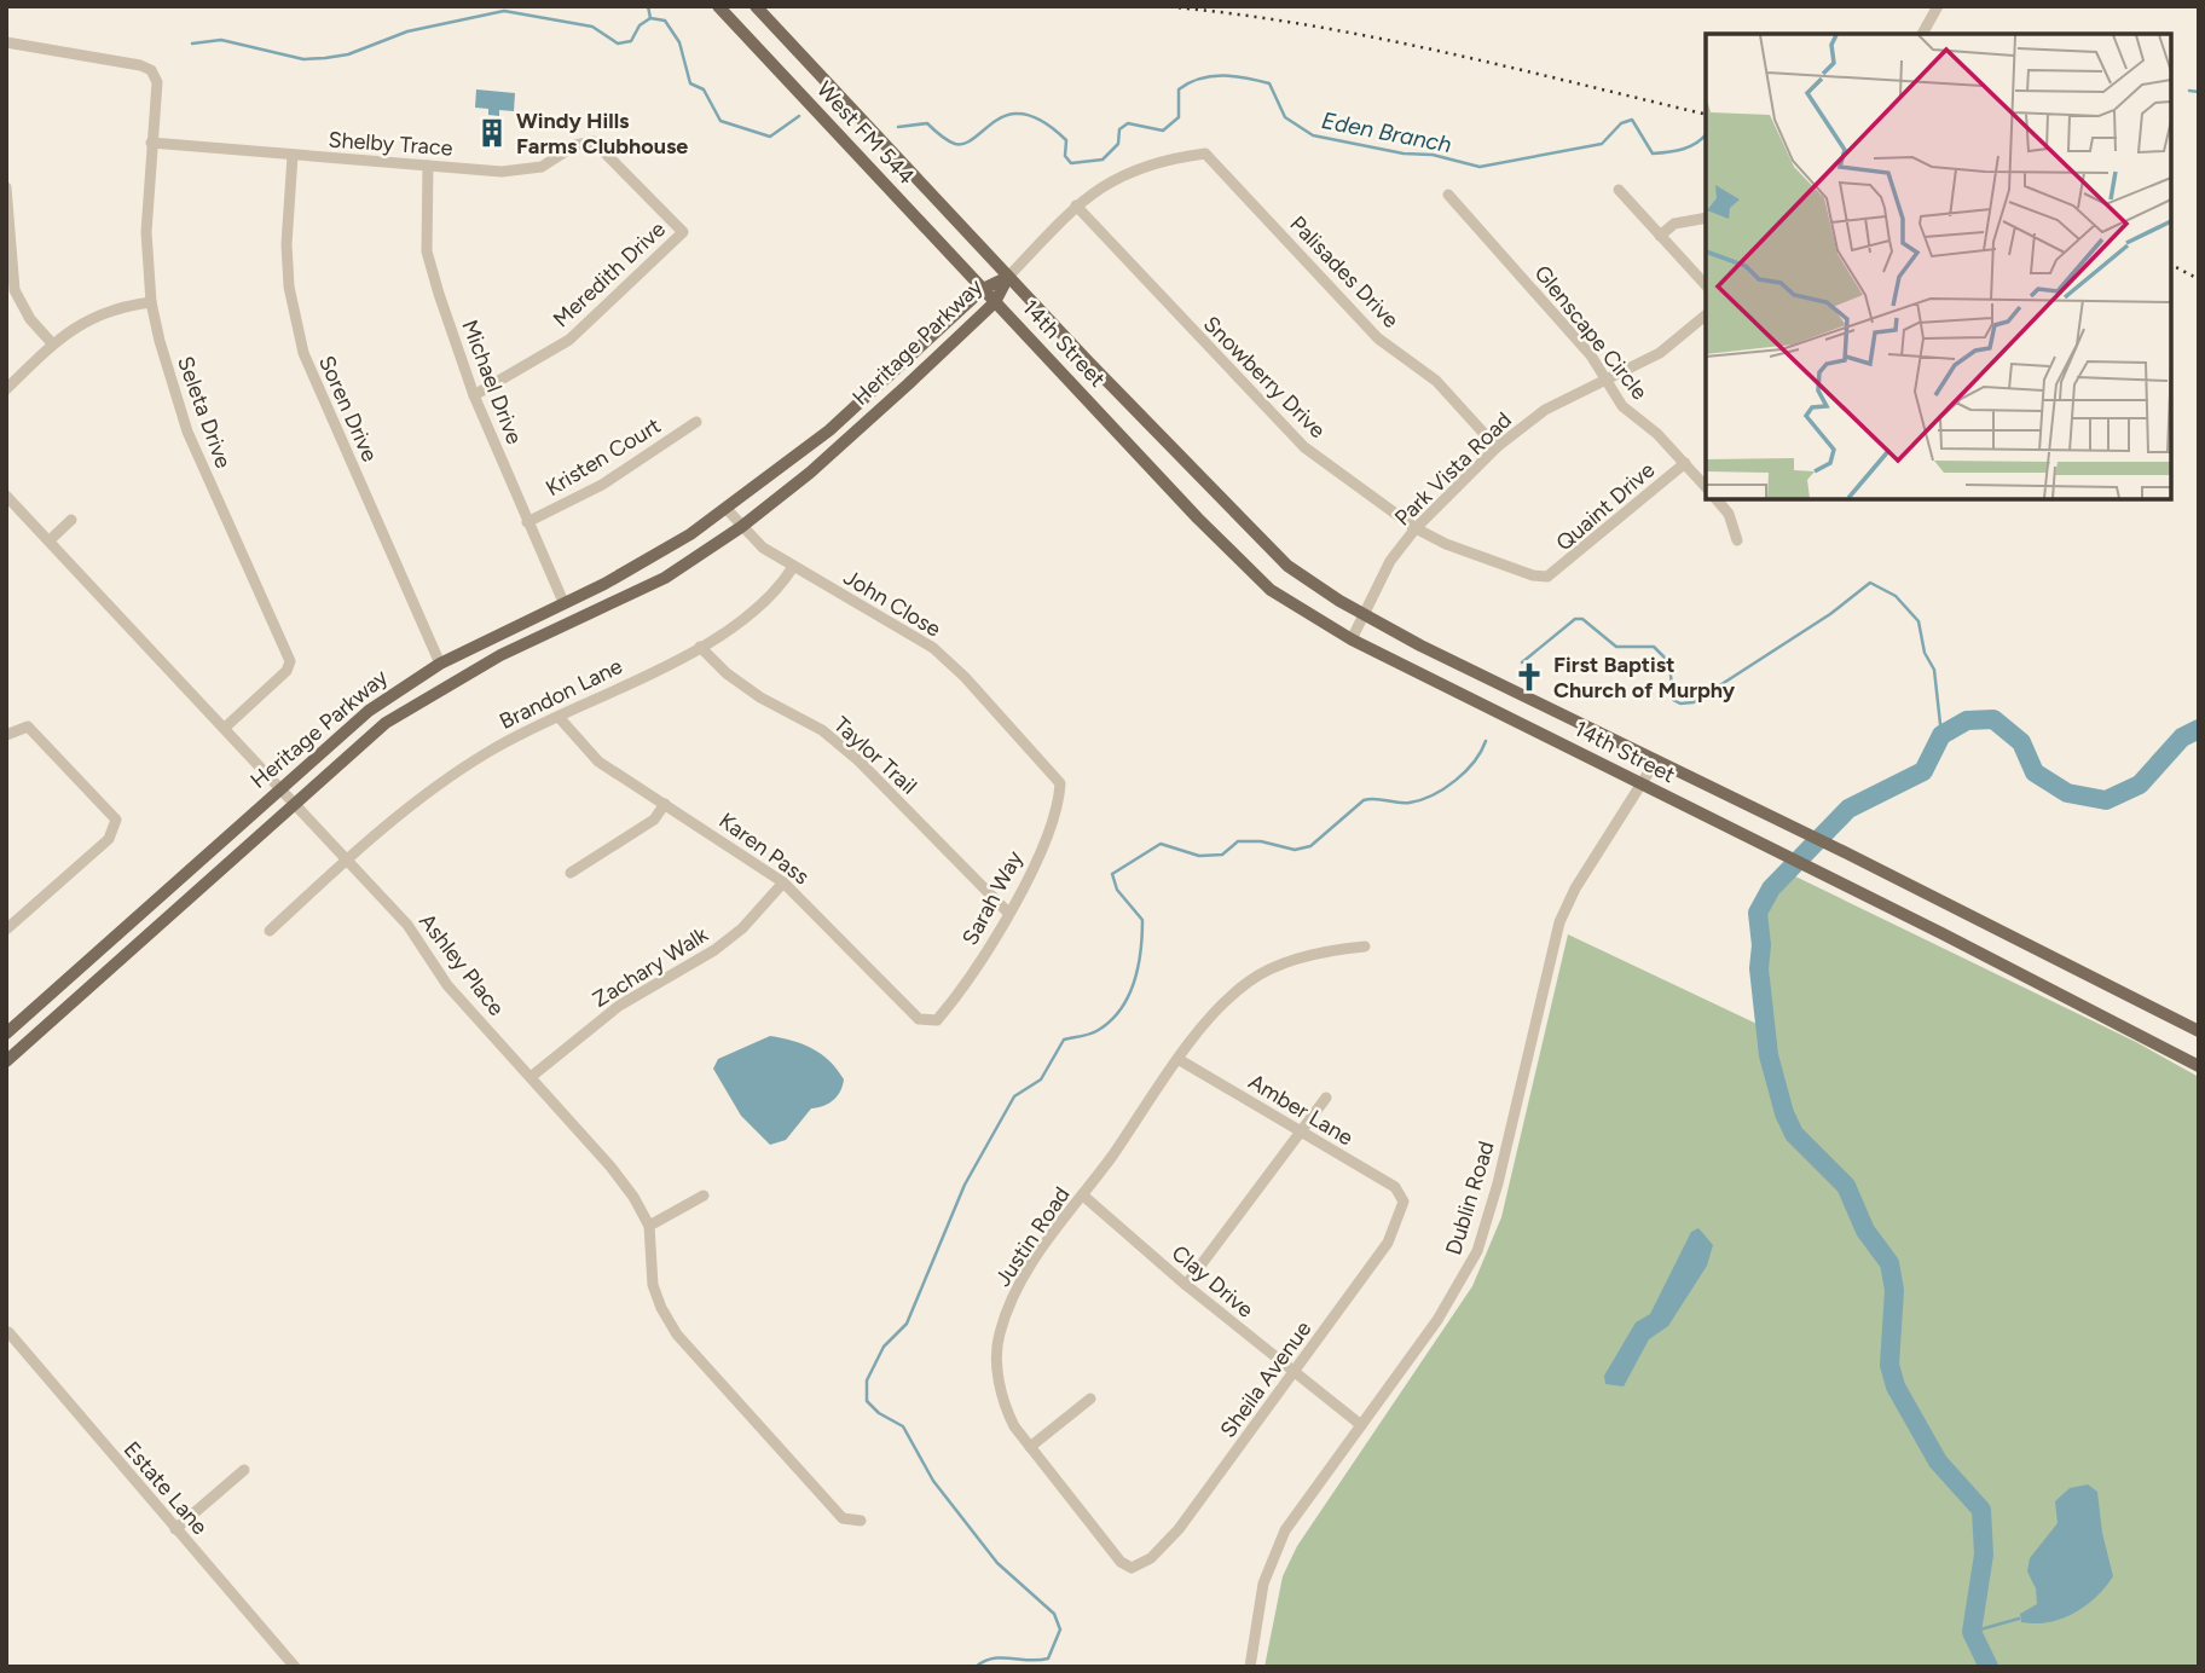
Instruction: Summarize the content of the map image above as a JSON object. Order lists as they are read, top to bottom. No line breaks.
{"streets":{"main road":["West FM 544","Heritage Parkway","14th Street"],"street":["Shelby Trace","Palisades Drive","Meredith Drive","Glenscape Circle","Snowberry Drive","Michael Drive","Soren Drive","Seleta Drive","Kristen Court","Park Vista Road","Quaint Drive","John Close","Brandon Lane","Taylor Trail","Karen Pass","Sarah Way","Ashley Place","Zachary Walk","Amber Lane","Dublin Road","Justin Road","Clay Drive","Sheila Avenue","Estate Lane"]},"crossings":[["West FM 544","Heritage Parkway"],["West FM 544","14th Street"],["Shelby Trace","Meredith Drive"],["Shelby Trace","Michael Drive"],["Shelby Trace","Soren Drive"],["Shelby Trace","Seleta Drive"],["Palisades Drive","Snowberry Drive"],["Palisades Drive","Park Vista Road"],["Meredith Drive","Michael Drive"],["Glenscape Circle","Park Vista Road"],["Glenscape Circle","Quaint Drive"],["Heritage Parkway","14th Street"],["Heritage Parkway","Michael Drive"],["Heritage Parkway","Soren Drive"],["Heritage Parkway","John Close"],["Heritage Parkway","Ashley Place"],["14th Street","Park Vista Road"],["14th Street","Dublin Road"],["Snowberry Drive","Park Vista Road"],["Snowberry Drive","Quaint Drive"],["Michael Drive","Kristen Court"],["Seleta Drive","Ashley Place"],["John Close","Brandon Lane"],["John Close","Sarah Way"],["Brandon Lane","Taylor Trail"],["Brandon Lane","Karen Pass"],["Brandon Lane","Ashley Place"],["Taylor Trail","Sarah Way"],["Karen Pass","Sarah Way"],["Karen Pass","Zachary Walk"],["Ashley Place","Zachary Walk"],["Amber Lane","Justin Road"],["Amber Lane","Sheila Avenue"],["Dublin Road","Clay Drive"],["Justin Road","Clay Drive"],["Justin Road","Sheila Avenue"],["Clay Drive","Sheila Avenue"]],"water":["Eden Branch"],"places":{"building":["Windy Hills Farms Clubhouse"],"church":["First Baptist Church of Murphy"]}}
